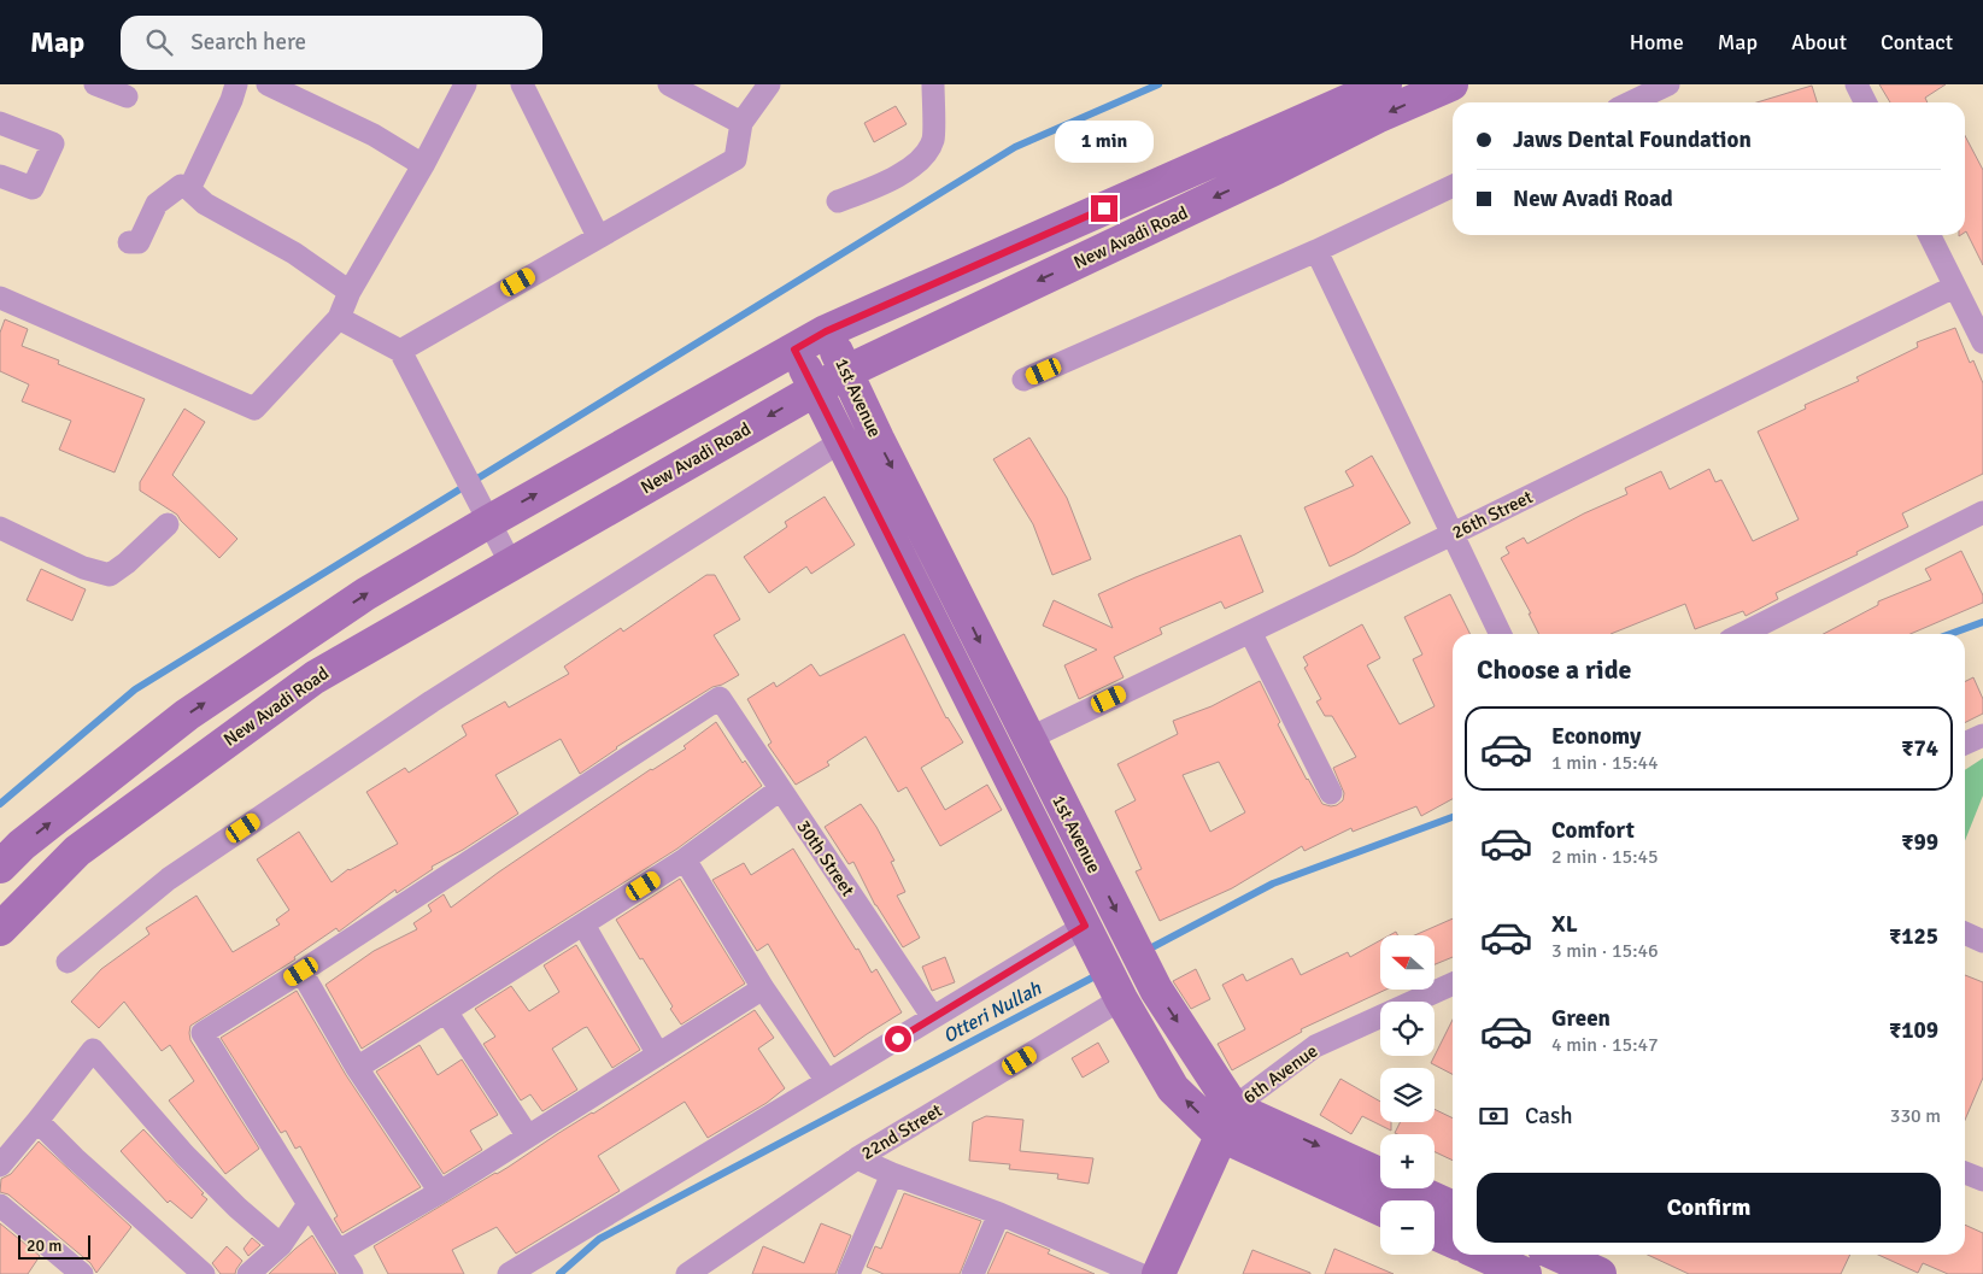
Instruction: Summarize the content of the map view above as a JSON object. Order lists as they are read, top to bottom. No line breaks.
{"streets":{"main road":["New Avadi Road","1st Avenue"],"street":["26th Street","30th Street","6th Avenue","22nd Street"]},"crossings":[["New Avadi Road","1st Avenue"],["1st Avenue","26th Street"],["1st Avenue","6th Avenue"],["1st Avenue","22nd Street"]],"water":["Otteri Nullah"],"scale_bar":"20 m","north":"left","page":{"header":"Map","search":"Search here","nav":["Home","Map","About","Contact"],"banner":["Jaws Dental Foundation","New Avadi Road"],"bubble":"1 min","heading":"Choose a ride","list":[{"name":"Economy","note":"1 min · 15:44","value":"₹74"},{"name":"Comfort","note":"2 min · 15:45","value":"₹99"},{"name":"XL","note":"3 min · 15:46","value":"₹125"},{"name":"Green","note":"4 min · 15:47","value":"₹109"}],"map_buttons":["+","−"],"pay":["Cash","330 m"],"buttons":"Confirm","scale":"20 m"}}
